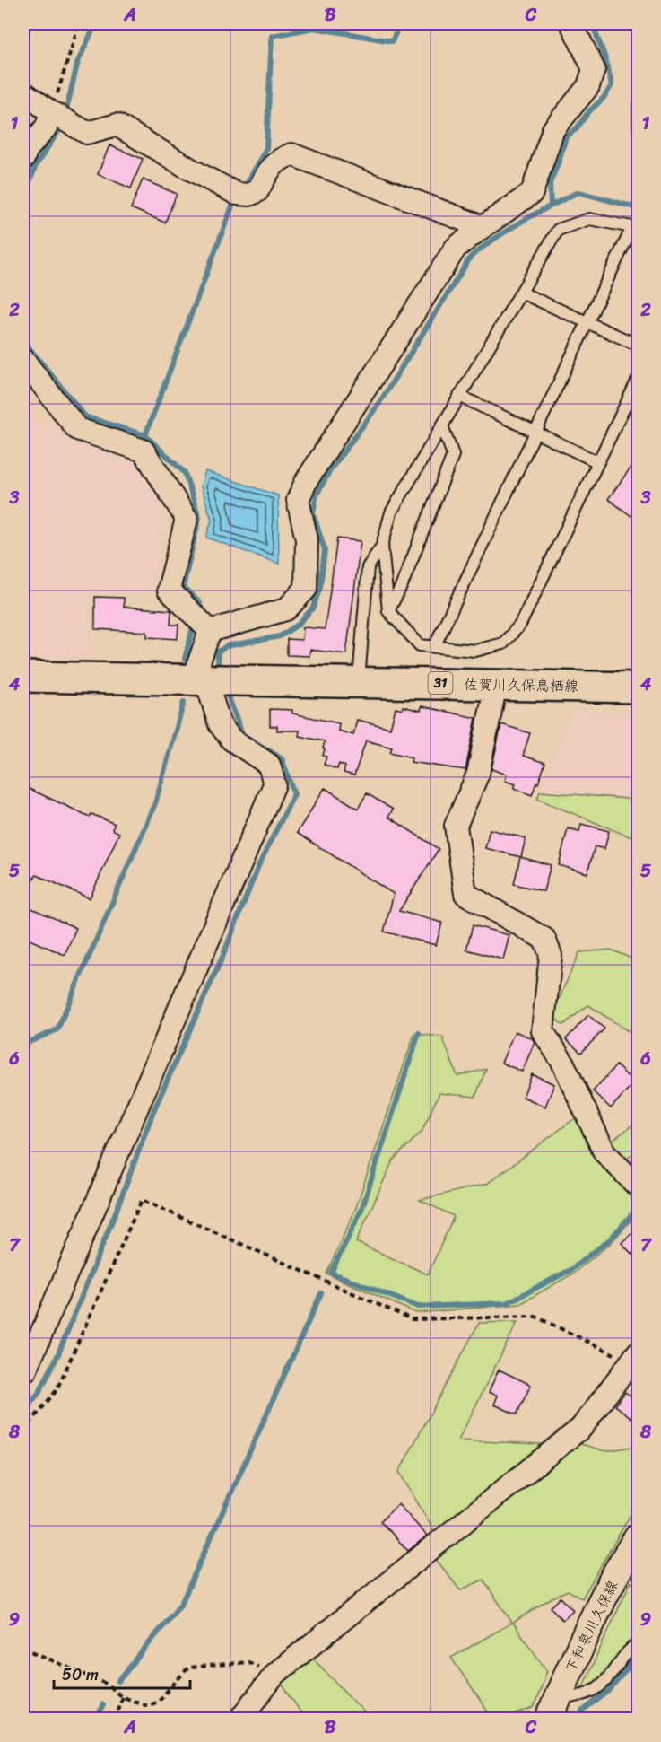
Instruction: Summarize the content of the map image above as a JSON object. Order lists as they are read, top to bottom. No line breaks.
{"streets":{"main road":["31","佐賀川久保鳥栖線"],"street":["下和泉川久保線"]},"crossings":[["31","佐賀川久保鳥栖線"]],"scale_bar":"50 m","grid":{"columns":["A","B","C"],"rows":["1","2","3","4","5","6","7","8","9"]}}
